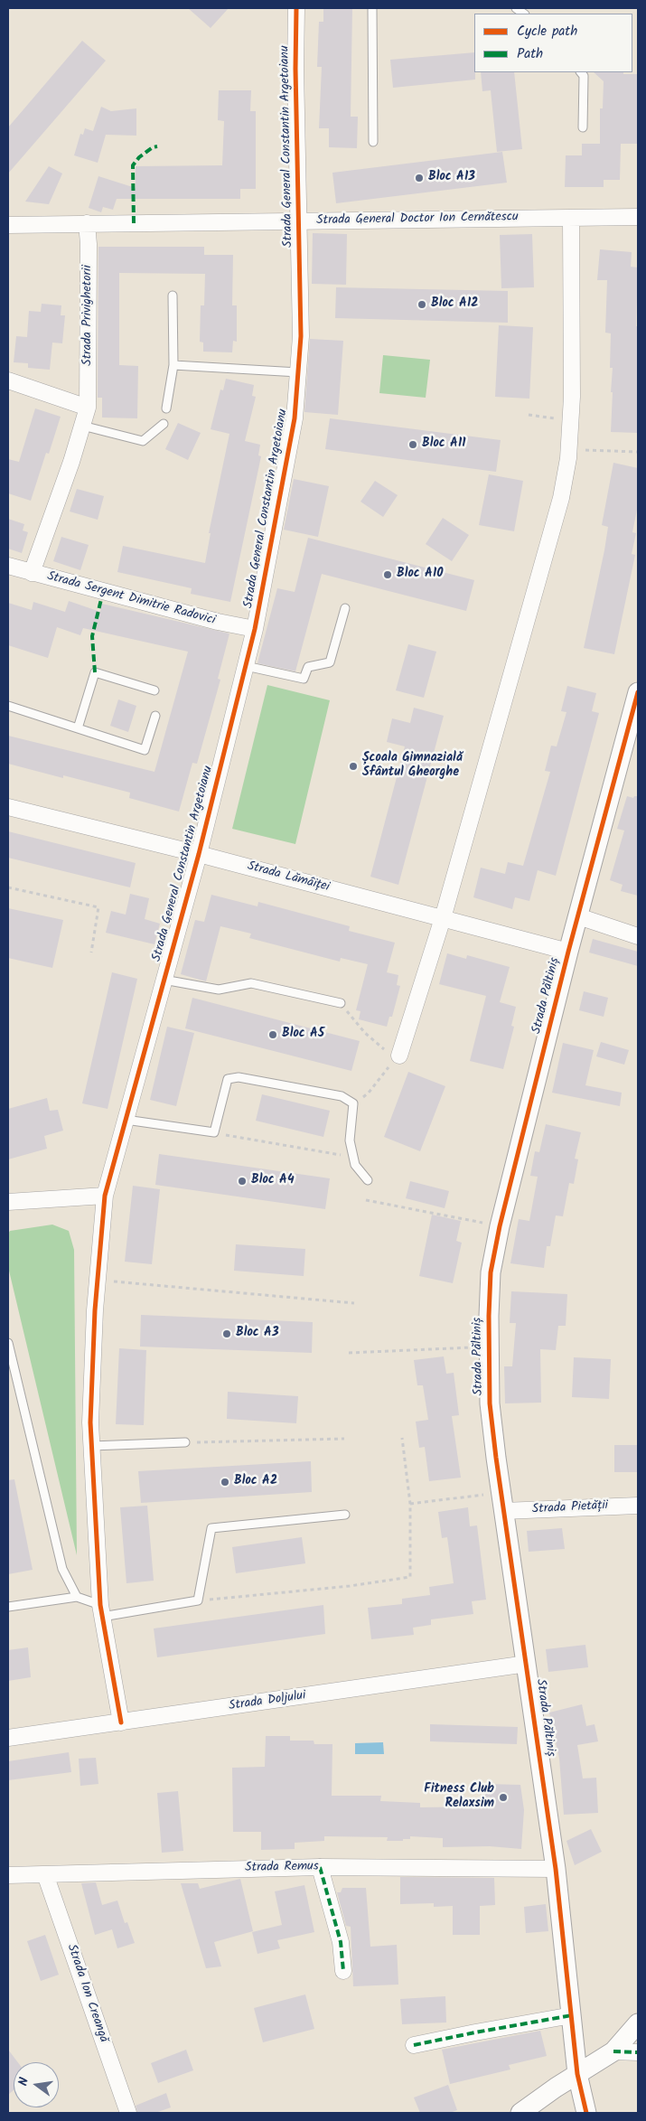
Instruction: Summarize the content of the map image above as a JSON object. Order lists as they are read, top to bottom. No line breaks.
{"streets":{"street":["Strada General Constantin Argetoianu","Strada General Doctor Ion Cernătescu","Strada Privighetorii","Strada Sergent Dimitrie Radovici","Strada Lămâiței","Strada Păltiniș","Strada Pietății","Strada Doljului","Strada Remus","Strada Ion Creangă"]},"crossings":[["Strada General Constantin Argetoianu","Strada General Doctor Ion Cernătescu"],["Strada General Constantin Argetoianu","Strada Sergent Dimitrie Radovici"],["Strada General Constantin Argetoianu","Strada Lămâiței"],["Strada General Constantin Argetoianu","Strada Doljului"],["Strada General Doctor Ion Cernătescu","Strada Privighetorii"],["Strada Privighetorii","Strada Sergent Dimitrie Radovici"],["Strada Lămâiței","Strada Păltiniș"],["Strada Păltiniș","Strada Pietății"],["Strada Păltiniș","Strada Doljului"],["Strada Păltiniș","Strada Remus"],["Strada Remus","Strada Ion Creangă"]],"places":["Bloc A13","Bloc A12","Bloc A11","Bloc A10","Școala Gimnazială Sfântul Gheorghe","Bloc A5","Bloc A4","Bloc A3","Bloc A2","Fitness Club Relaxsim"],"legend":["Cycle path","Path"],"north":"left"}
